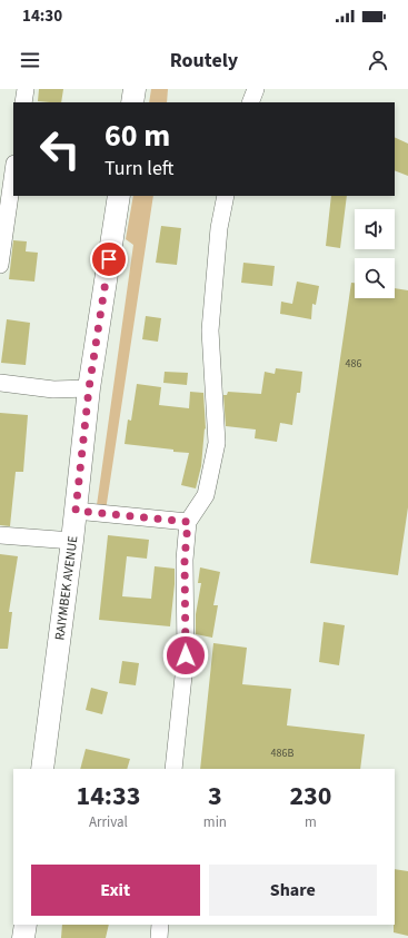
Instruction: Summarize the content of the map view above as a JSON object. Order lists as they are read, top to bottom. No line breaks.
{"streets":{"main road":["RAIYMBEK AVENUE"]},"house_numbers":["486","486В"],"page":{"status":"14:30","header":"Routely","turn":["60 m","Turn left"],"eta":["14:33","Arrival","3","min","230","m"],"buttons":["Exit","Share"]}}
